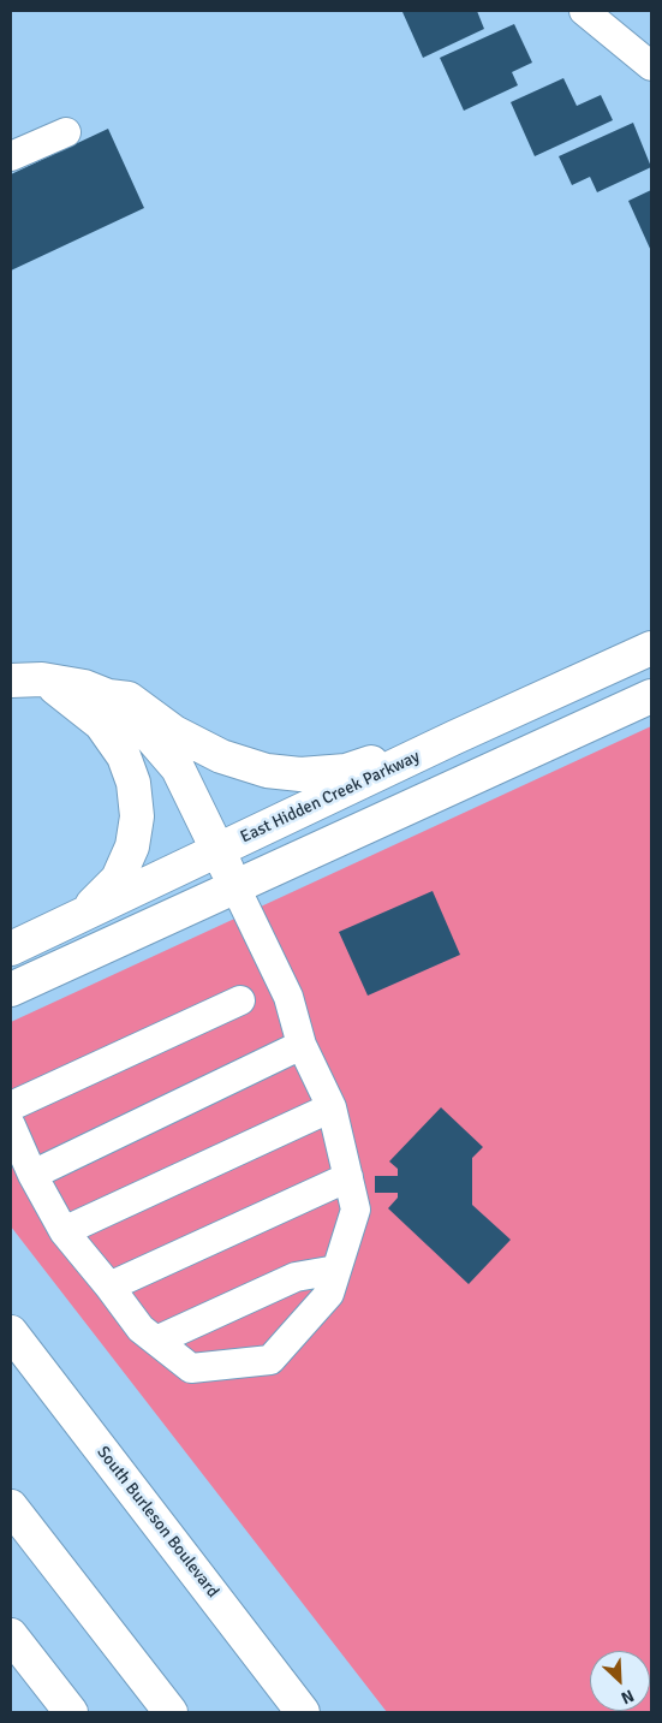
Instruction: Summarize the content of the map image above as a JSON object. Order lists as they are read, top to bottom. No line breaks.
{"streets":{"main road":["East Hidden Creek Parkway","South Burleson Boulevard"]},"north":"bottom right"}
